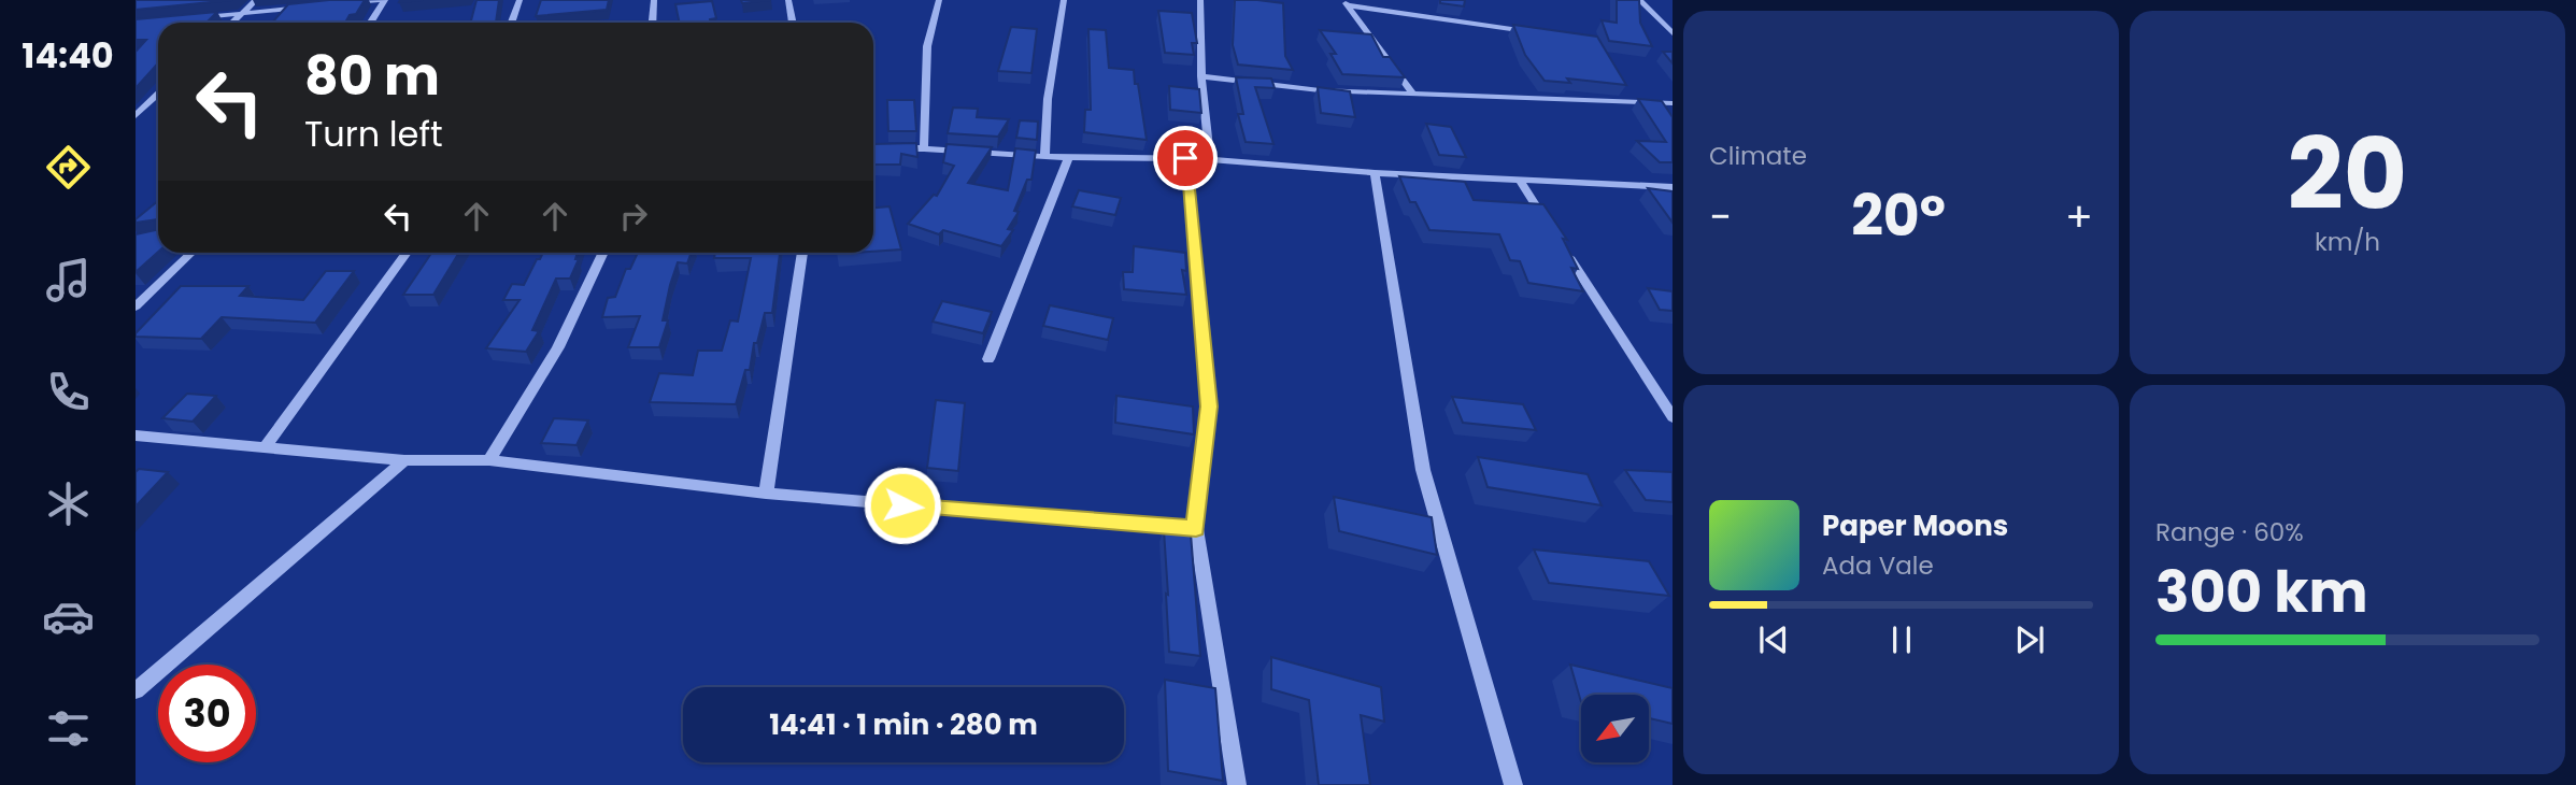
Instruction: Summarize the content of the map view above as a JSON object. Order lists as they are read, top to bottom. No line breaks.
{"north":"bottom left","page":{"tabs":"14:40","tile":["Climate",["20","km/h"],["Range · 60%","300 km"]],"turn":["80 m","Turn left"],"heat":["−","20°","+"],"song":["Paper Moons","Ada Vale"],"limit":"30","trip":"14:41 · 1 min · 280 m"}}
